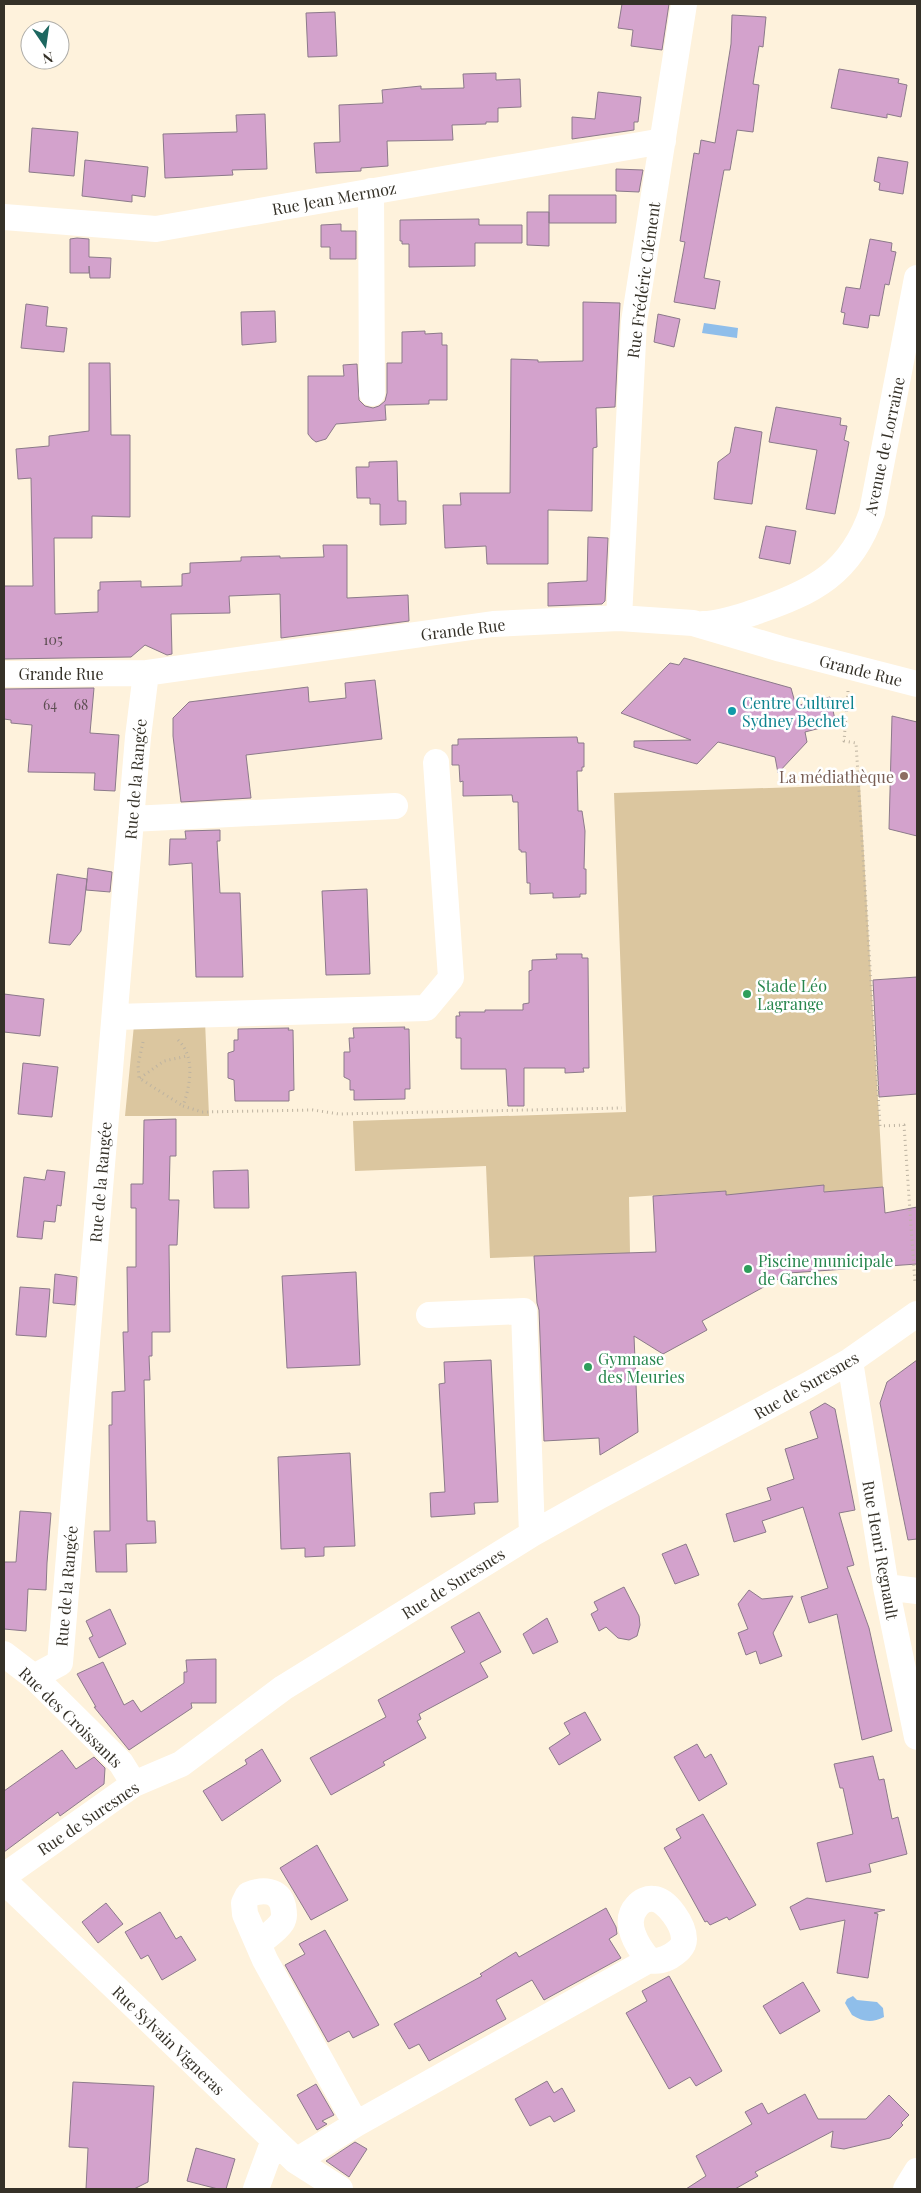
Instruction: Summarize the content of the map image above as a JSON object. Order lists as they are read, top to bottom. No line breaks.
{"streets":{"street":["Rue Jean Mermoz","Rue Frédéric Clément","Avenue de Lorraine","Grande Rue","Rue de la Rangée","Rue de Suresnes","Rue Henri Regnault","Rue des Croissants","Rue Sylvain Vigneras"]},"crossings":[["Rue Jean Mermoz","Rue Frédéric Clément"],["Rue Frédéric Clément","Grande Rue"],["Avenue de Lorraine","Grande Rue"],["Grande Rue","Rue de la Rangée"],["Rue de la Rangée","Rue des Croissants"],["Rue de Suresnes","Rue Henri Regnault"],["Rue de Suresnes","Rue des Croissants"]],"places":["Centre Culturel Sydney Bechet","La médiathèque","Stade Léo Lagrange","Piscine municipale de Garches","Gymnase des Meuries"],"house_numbers":["105","64","68"],"north":"bottom"}
